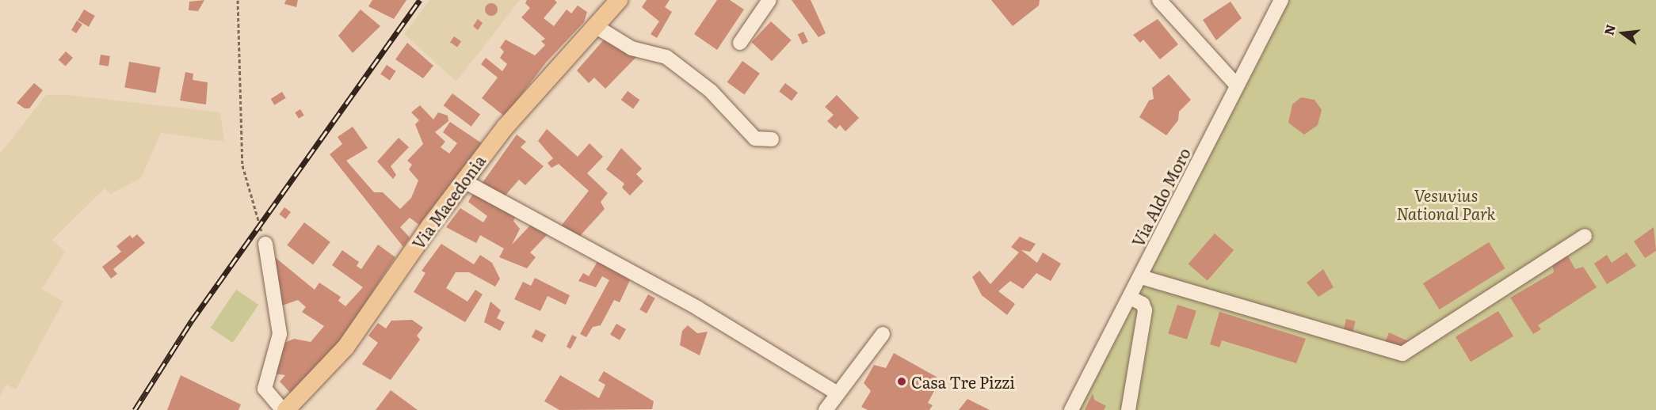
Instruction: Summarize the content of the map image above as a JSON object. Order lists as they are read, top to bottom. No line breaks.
{"streets":{"main road":["Via Macedonia"],"street":["Via Aldo Moro"]},"parks":["Vesuvius National Park"],"places":["Casa Tre Pizzi"],"north":"left"}
